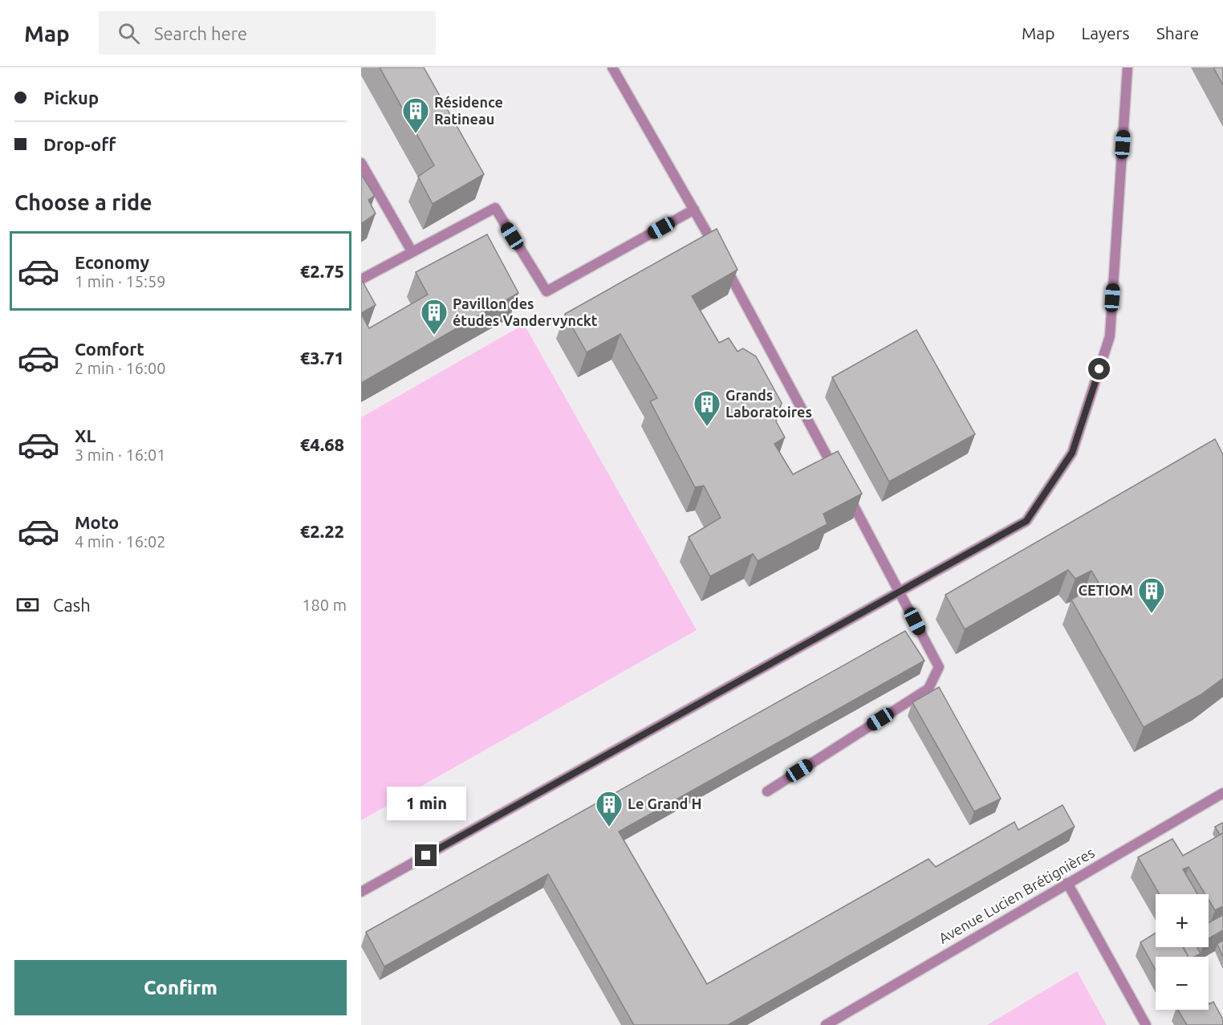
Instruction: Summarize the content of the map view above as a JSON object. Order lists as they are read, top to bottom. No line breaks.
{"streets":{"street":["Avenue Lucien Brétignières"]},"places":{"building":["Résidence Ratineau","Pavillon des études Vandervynckt","Grands Laboratoires","CETIOM","Le Grand H"]},"page":{"header":"Map","search":"Search here","nav":["Map","Layers","Share"],"banner":["Pickup","Drop-off"],"heading":"Choose a ride","list":[{"name":"Economy","note":"1 min · 15:59","value":"€2.75"},{"name":"Comfort","note":"2 min · 16:00","value":"€3.71"},{"name":"XL","note":"3 min · 16:01","value":"€4.68"},{"name":"Moto","note":"4 min · 16:02","value":"€2.22"}],"pay":["Cash","180 m"],"bubble":"1 min","map_buttons":["+","−"],"buttons":"Confirm"}}
